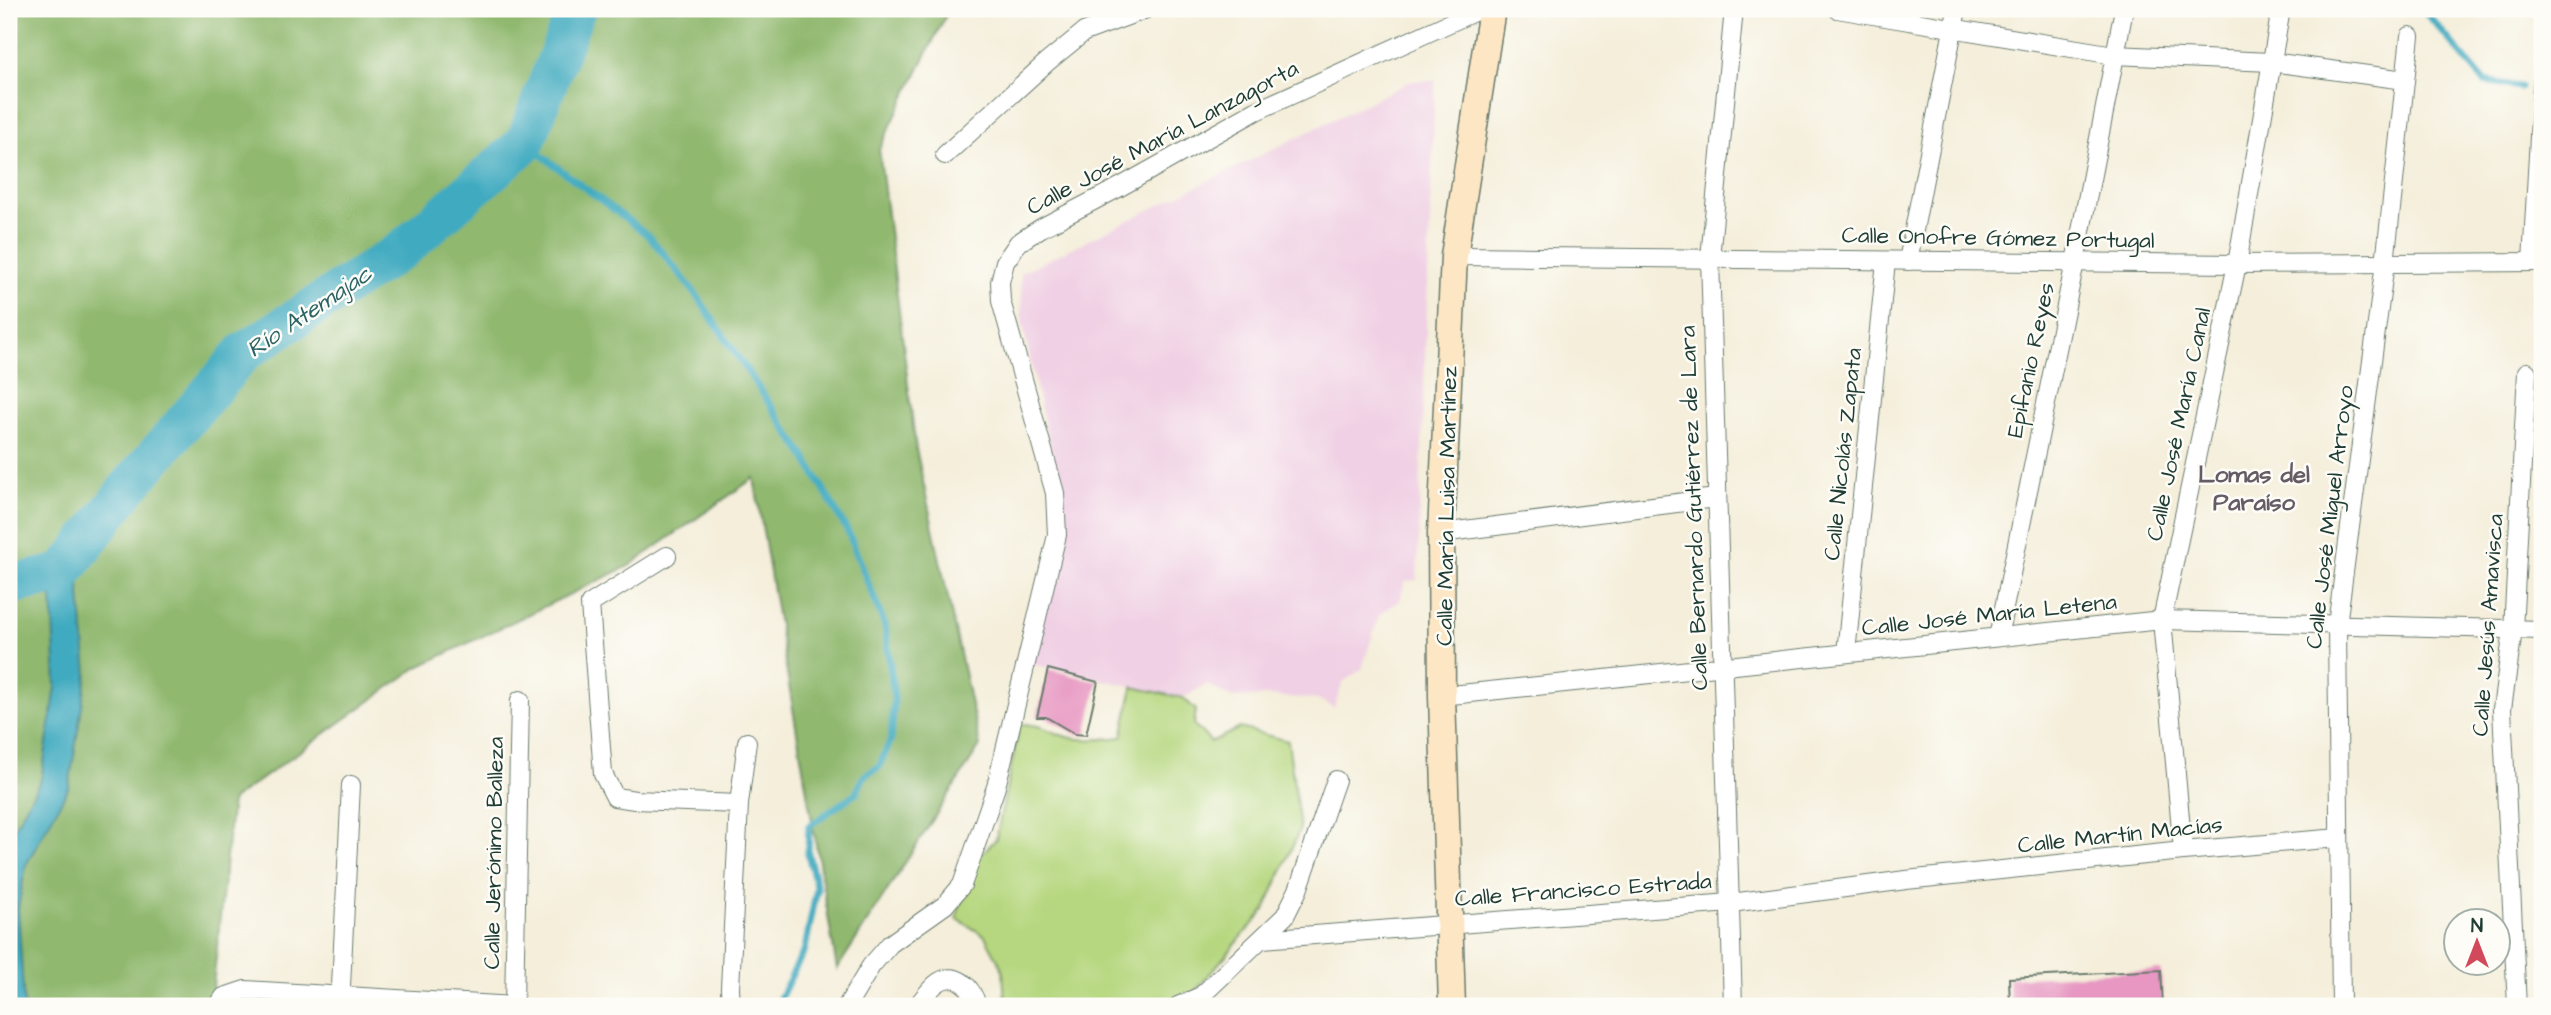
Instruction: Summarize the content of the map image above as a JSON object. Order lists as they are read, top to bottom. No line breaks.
{"streets":{"street":["Calle José María Lanzagorta","Calle Onofre Gómez Portugal","Epifanio Reyes","Calle José María Canal","Calle Nicolás Zapata","Calle María Luisa Martínez","Calle Bernardo Gutiérrez de Lara","Calle José Miguel Arroyo","Calle José María Letena","Calle Jesús Amavisca","Calle Martín Macías","Calle Jerónimo Balleza","Calle Francisco Estrada"]},"crossings":[["Calle José María Lanzagorta","Calle María Luisa Martínez"],["Calle Onofre Gómez Portugal","Epifanio Reyes"],["Calle Onofre Gómez Portugal","Calle José María Canal"],["Calle Onofre Gómez Portugal","Calle Nicolás Zapata"],["Calle Onofre Gómez Portugal","Calle María Luisa Martínez"],["Calle Onofre Gómez Portugal","Calle Bernardo Gutiérrez de Lara"],["Calle Onofre Gómez Portugal","Calle José Miguel Arroyo"],["Epifanio Reyes","Calle José María Letena"],["Calle José María Canal","Calle José María Letena"],["Calle José María Canal","Calle Martín Macías"],["Calle Nicolás Zapata","Calle José María Letena"],["Calle María Luisa Martínez","Calle José María Letena"],["Calle María Luisa Martínez","Calle Francisco Estrada"],["Calle Bernardo Gutiérrez de Lara","Calle José María Letena"],["Calle Bernardo Gutiérrez de Lara","Calle Francisco Estrada"],["Calle José Miguel Arroyo","Calle José María Letena"],["Calle José Miguel Arroyo","Calle Martín Macías"],["Calle José María Letena","Calle Jesús Amavisca"],["Calle Martín Macías","Calle Francisco Estrada"]],"districts":["Lomas del Paraíso"],"water":["Río Atemajac"],"north":"top"}
